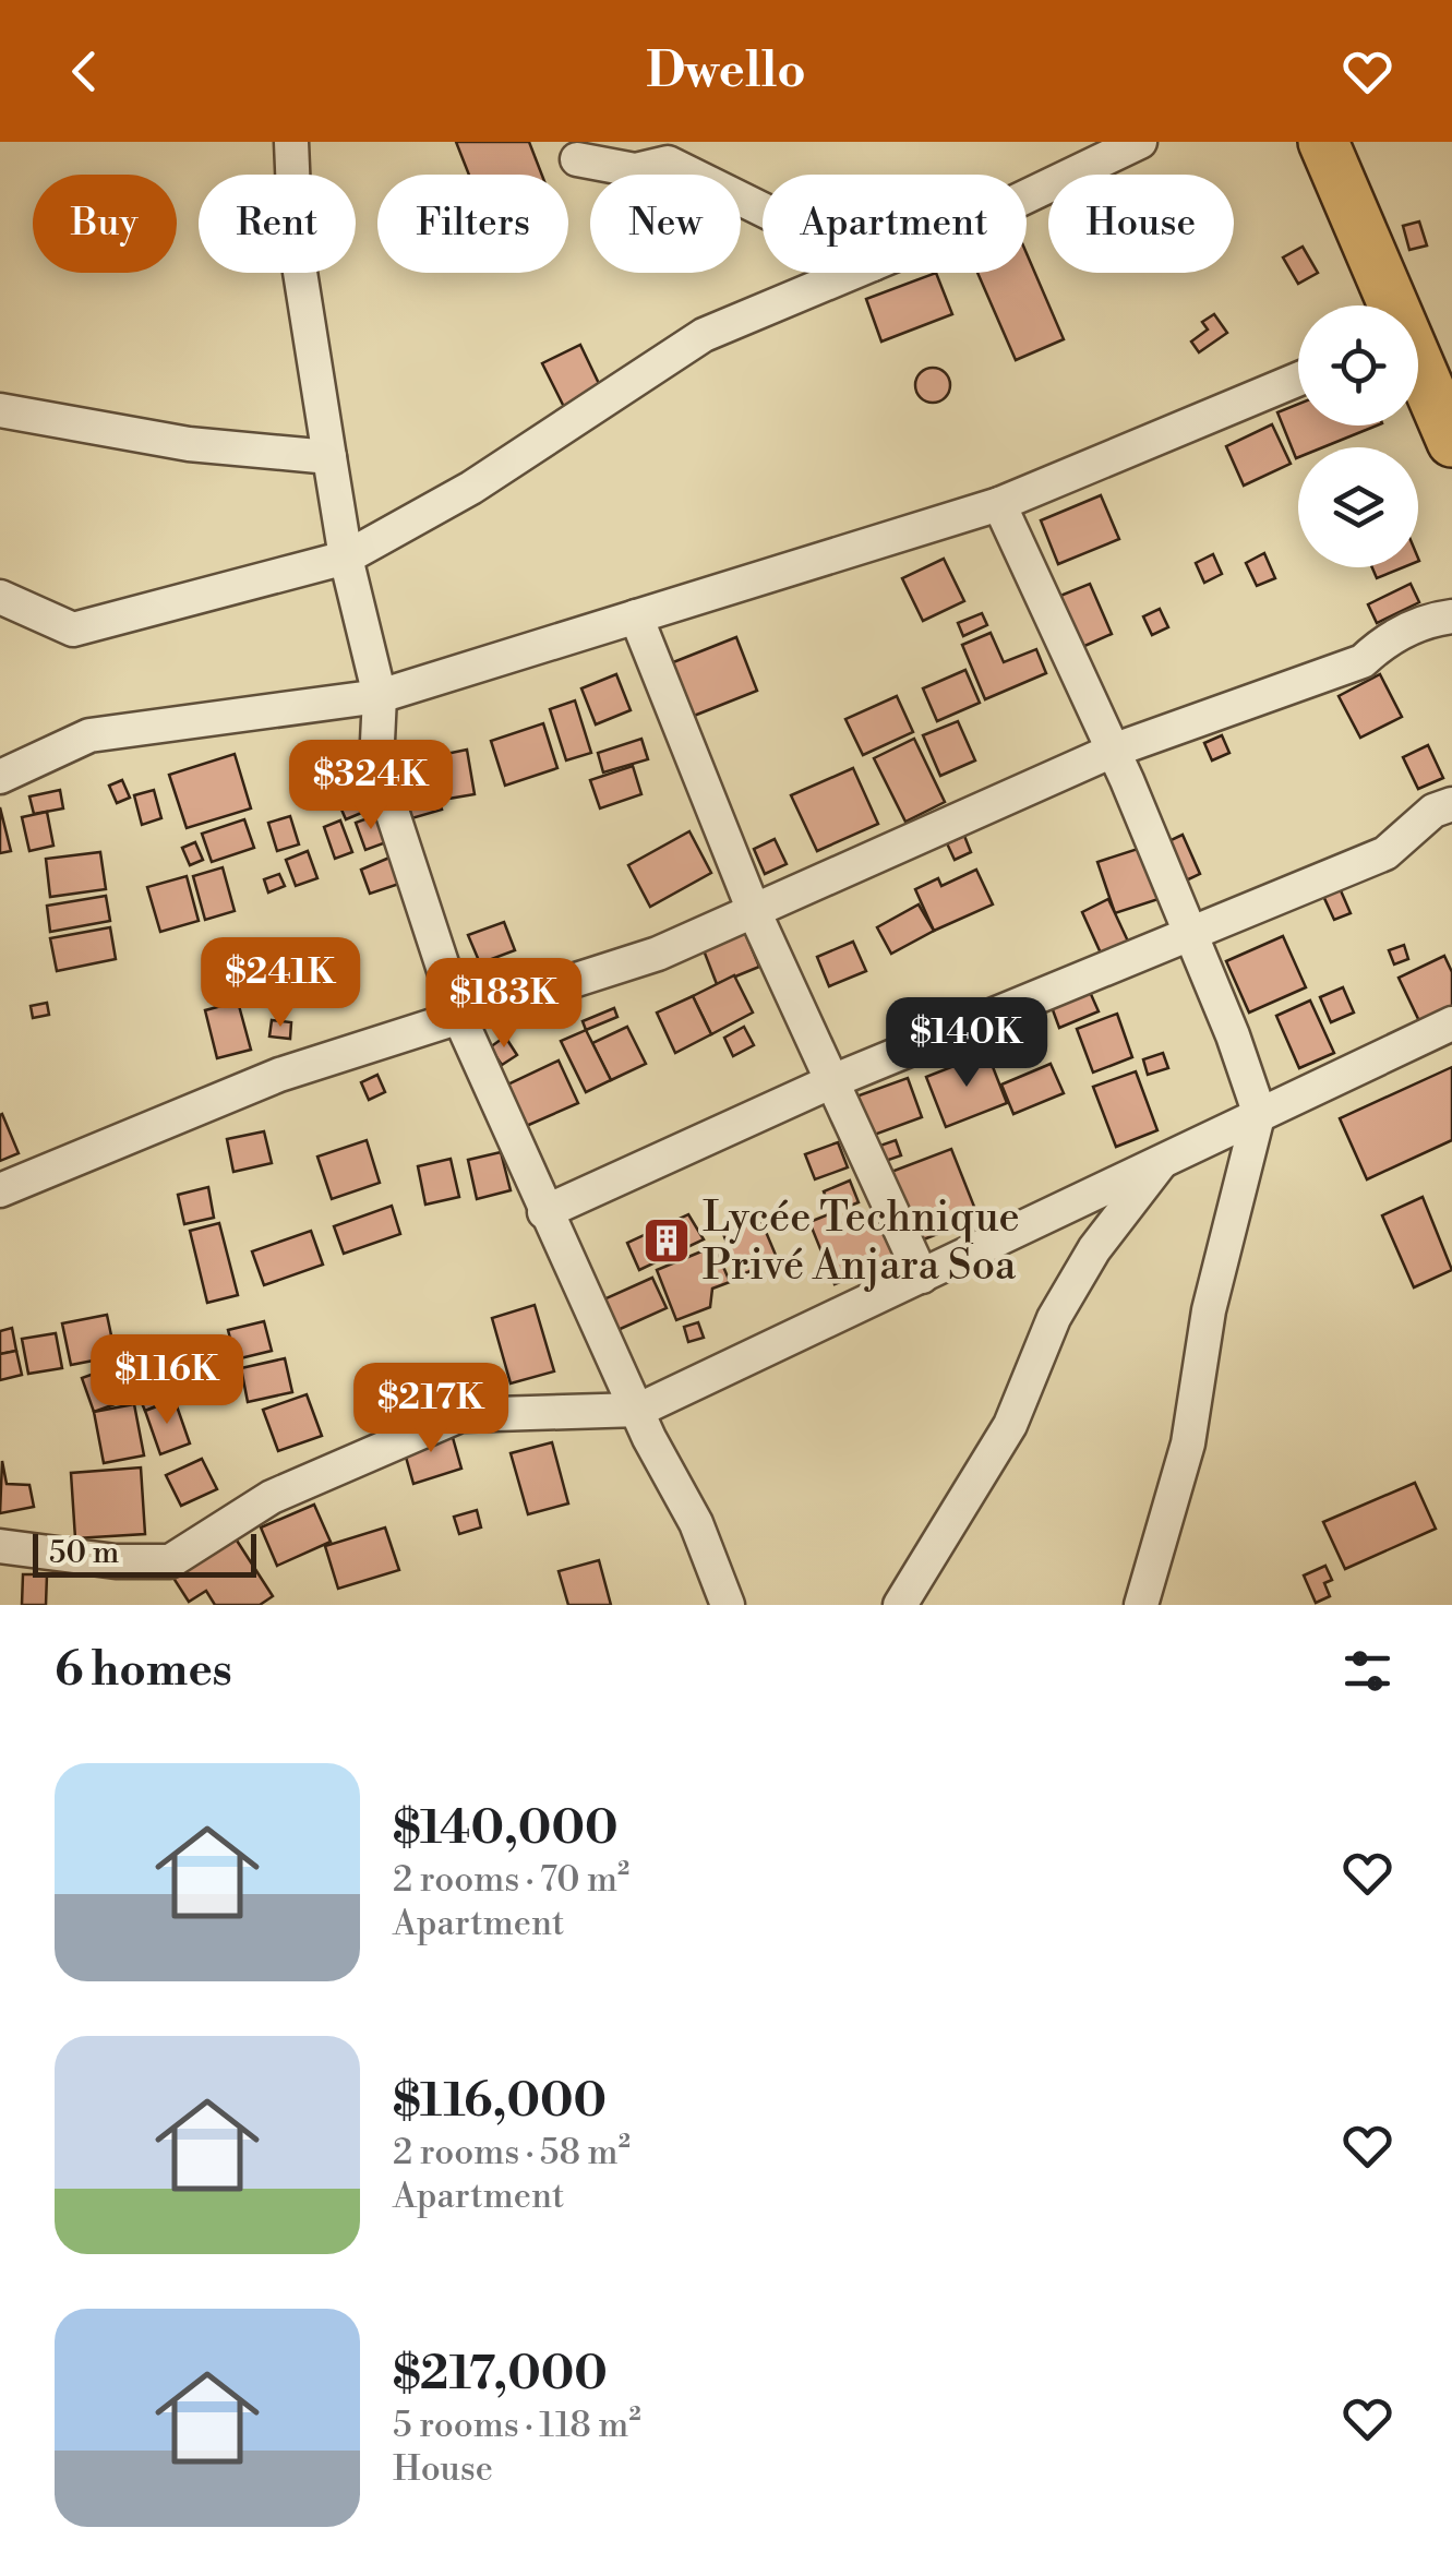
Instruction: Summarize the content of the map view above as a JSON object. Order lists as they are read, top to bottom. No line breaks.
{"places":{"building":["Lycée Technique Privé Anjara Soa"]},"scale_bar":"50 m","page":{"header":"Dwello","chip":["Buy","Rent","Filters","New","Apartment","House"],"price":["$324K","$241K","$183K","$140K","$116K","$217K"],"scale":"50 m","heading":"6 homes","list":[{"name":"$140,000","note":"2 rooms · 70 m² · Apartment"},{"name":"$116,000","note":"2 rooms · 58 m² · Apartment"},{"name":"$217,000","note":"5 rooms · 118 m² · House"}]}}
